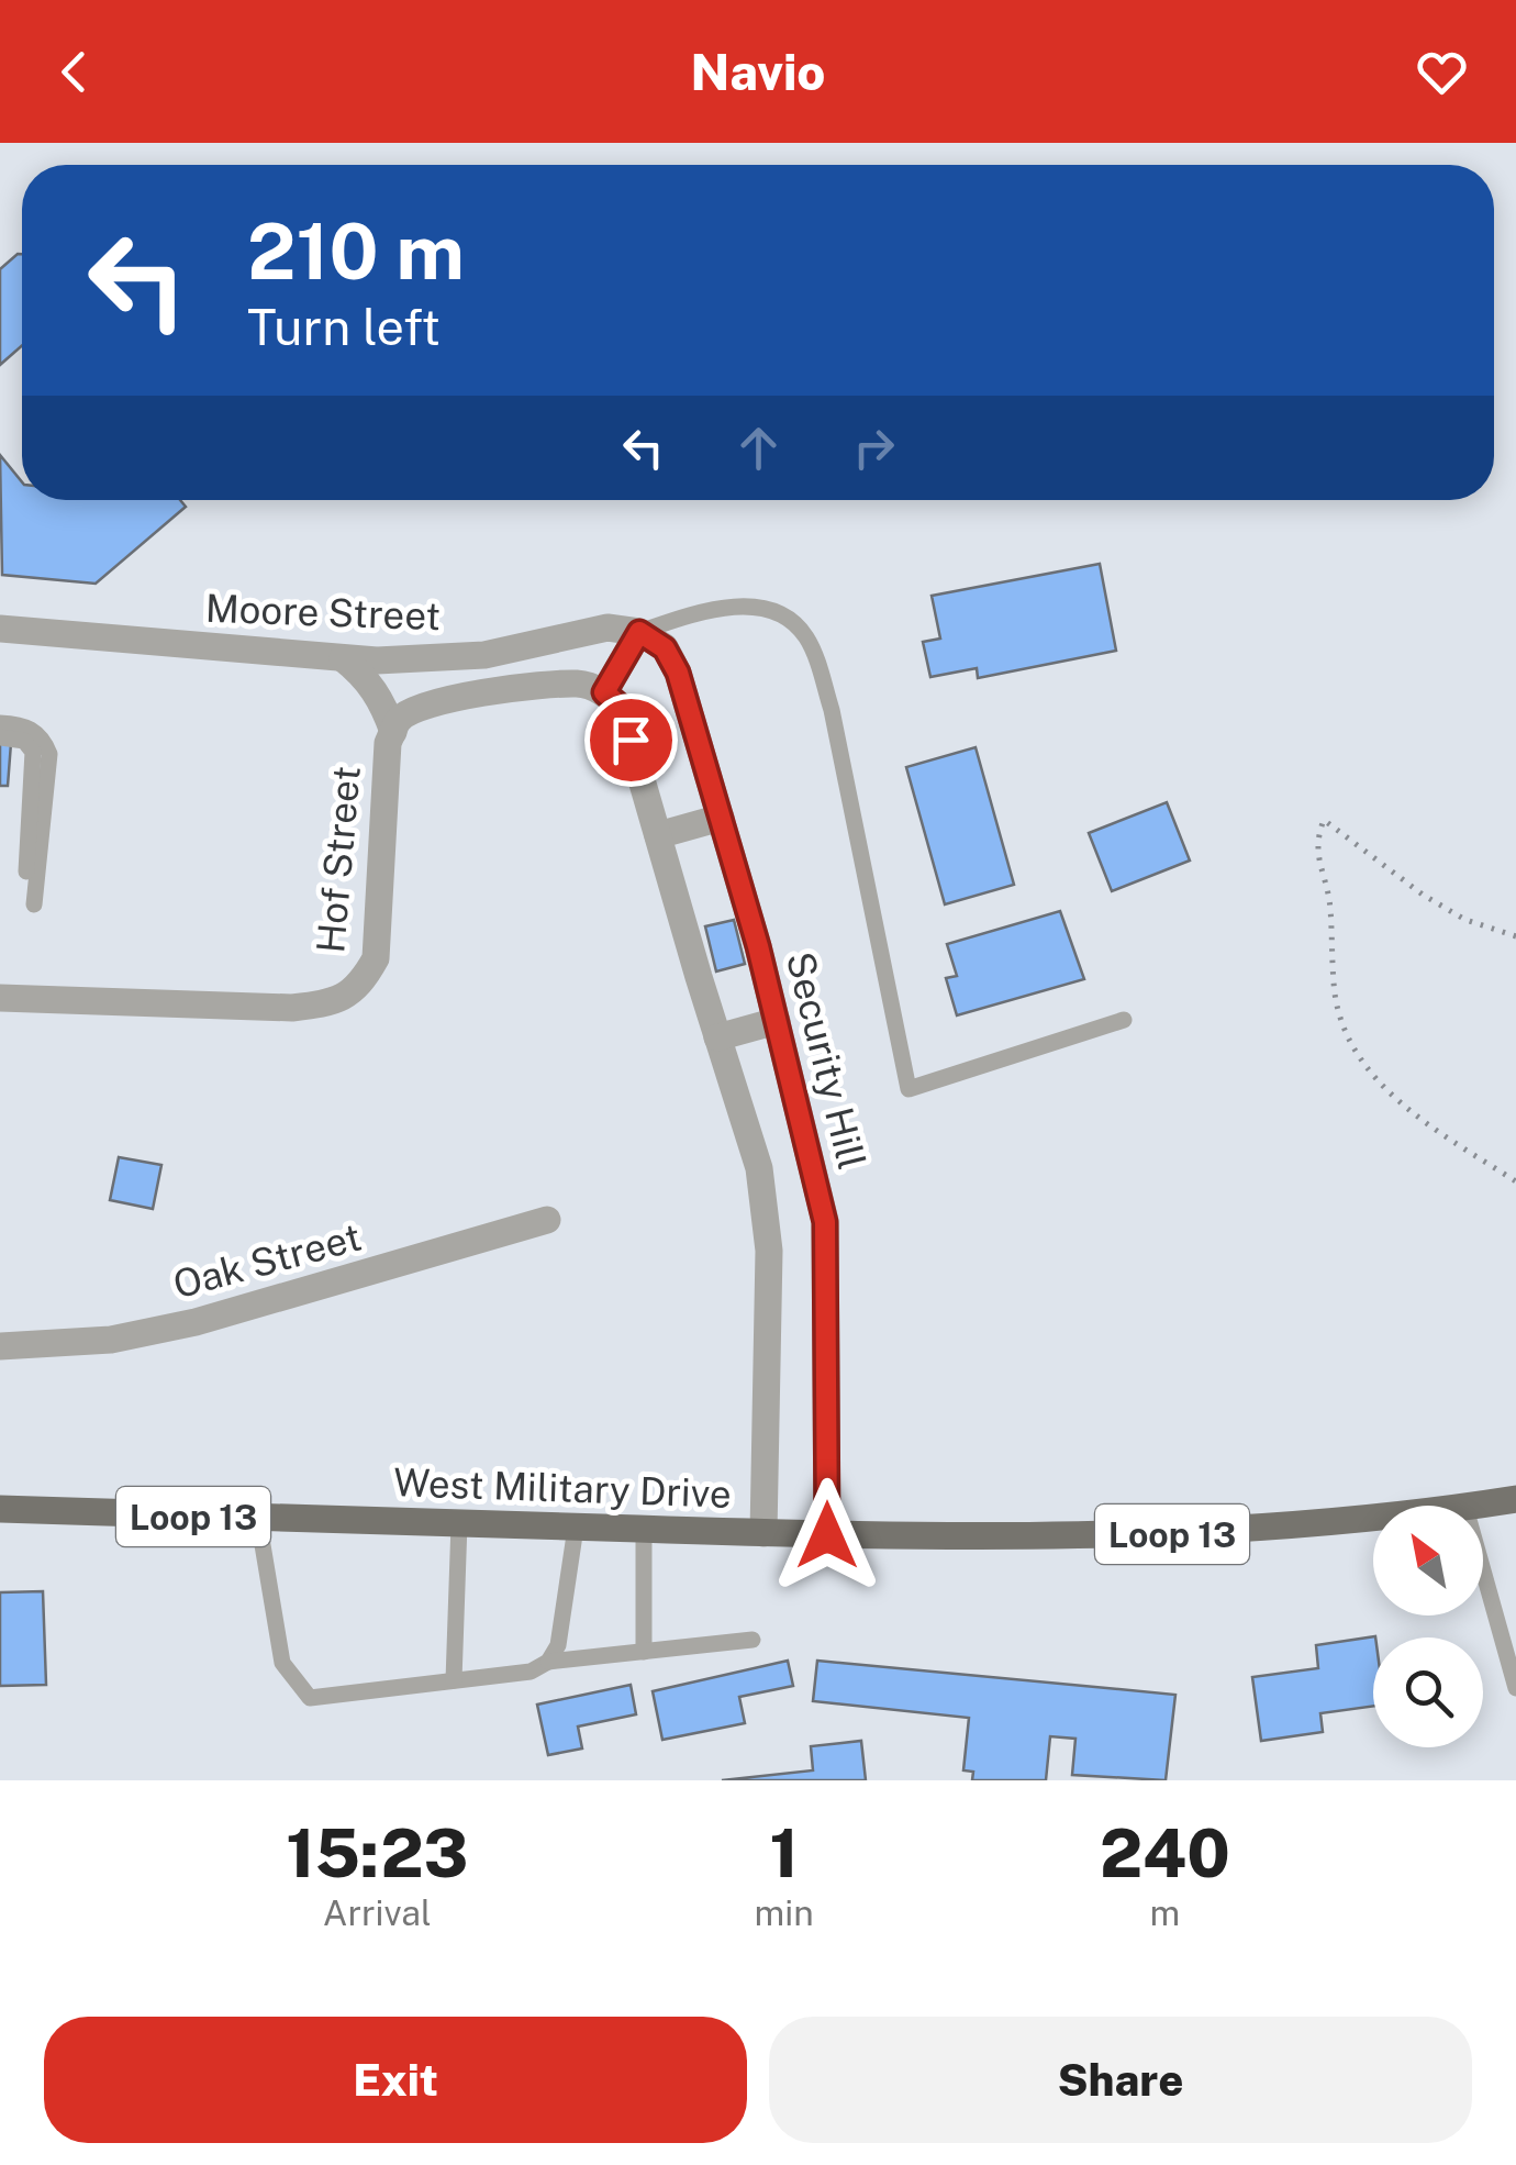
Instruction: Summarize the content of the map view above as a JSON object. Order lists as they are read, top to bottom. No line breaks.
{"streets":{"main road":["West Military Drive","Loop 13"],"street":["Moore Street","Hof Street","Security Hill","Oak Street"]},"crossings":[["Moore Street","Security Hill"],["Security Hill","West Military Drive"]],"north":"top left","page":{"header":"Navio","turn":["210 m","Turn left"],"eta":["15:23","Arrival","1","min","240","m"],"buttons":["Exit","Share"]}}
